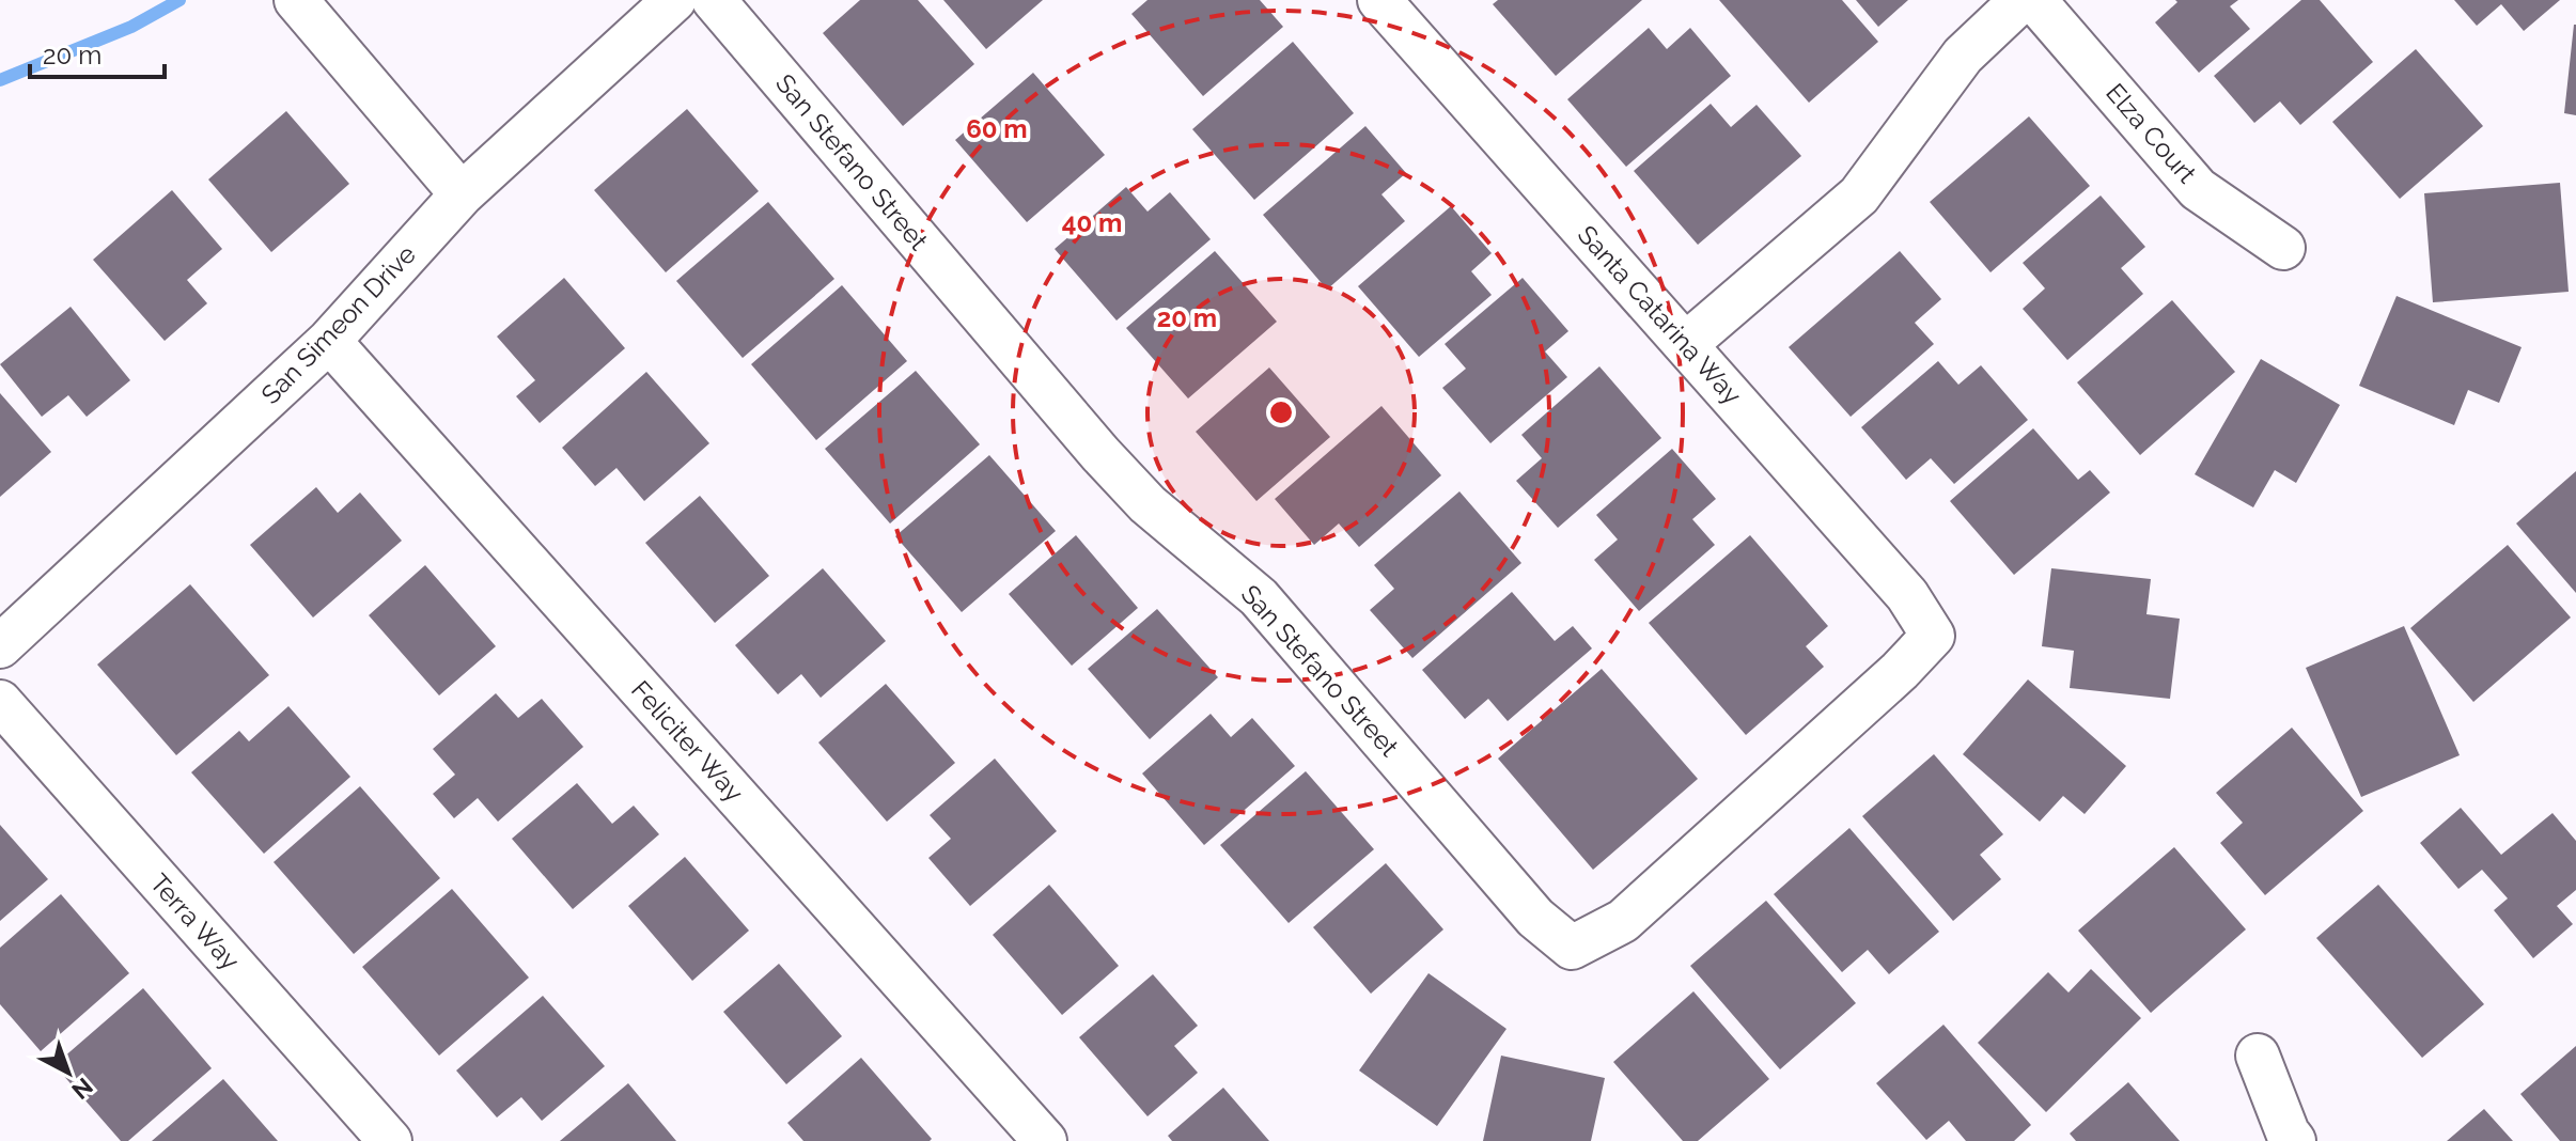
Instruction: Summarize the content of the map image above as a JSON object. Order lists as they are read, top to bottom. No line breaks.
{"streets":{"street":["Elza Court","San Stefano Street","Santa Catarina Way","San Simeon Drive","Feliciter Way","Terra Way"]},"crossings":[["San Stefano Street","Santa Catarina Way"],["San Simeon Drive","Feliciter Way"]],"scale_bar":"20 m","north":"bottom right","rings":["60 m","40 m","20 m"]}
